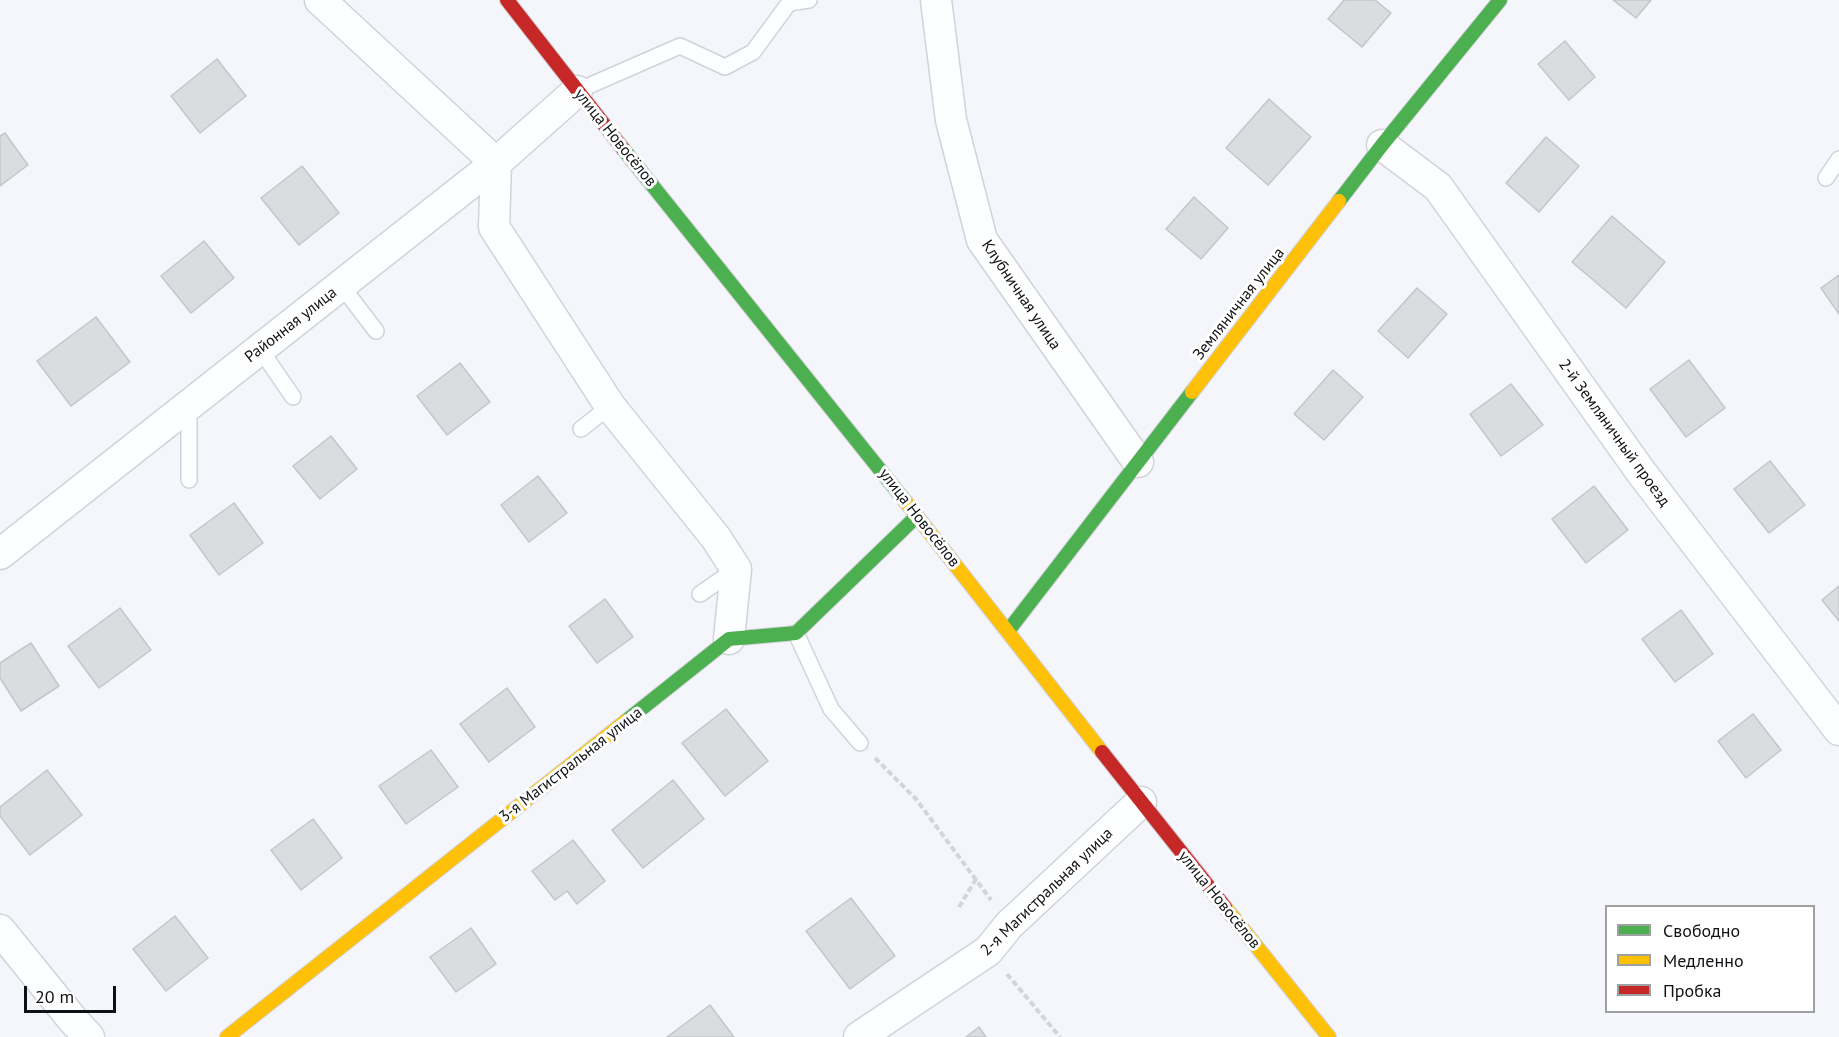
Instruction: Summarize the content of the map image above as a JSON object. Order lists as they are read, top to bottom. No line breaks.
{"streets":{"street":["улица Новосёлов","Клубничная улица","Земляничная улица","Районная улица","2-й Земляничный проезд","3-я Магистральная улица","2-я Магистральная улица"]},"crossings":[["улица Новосёлов","Земляничная улица"],["улица Новосёлов","Районная улица"],["улица Новосёлов","2-я Магистральная улица"],["Клубничная улица","Земляничная улица"],["Земляничная улица","2-й Земляничный проезд"]],"legend":["Свободно","Медленно","Пробка"],"scale_bar":"20 m"}
